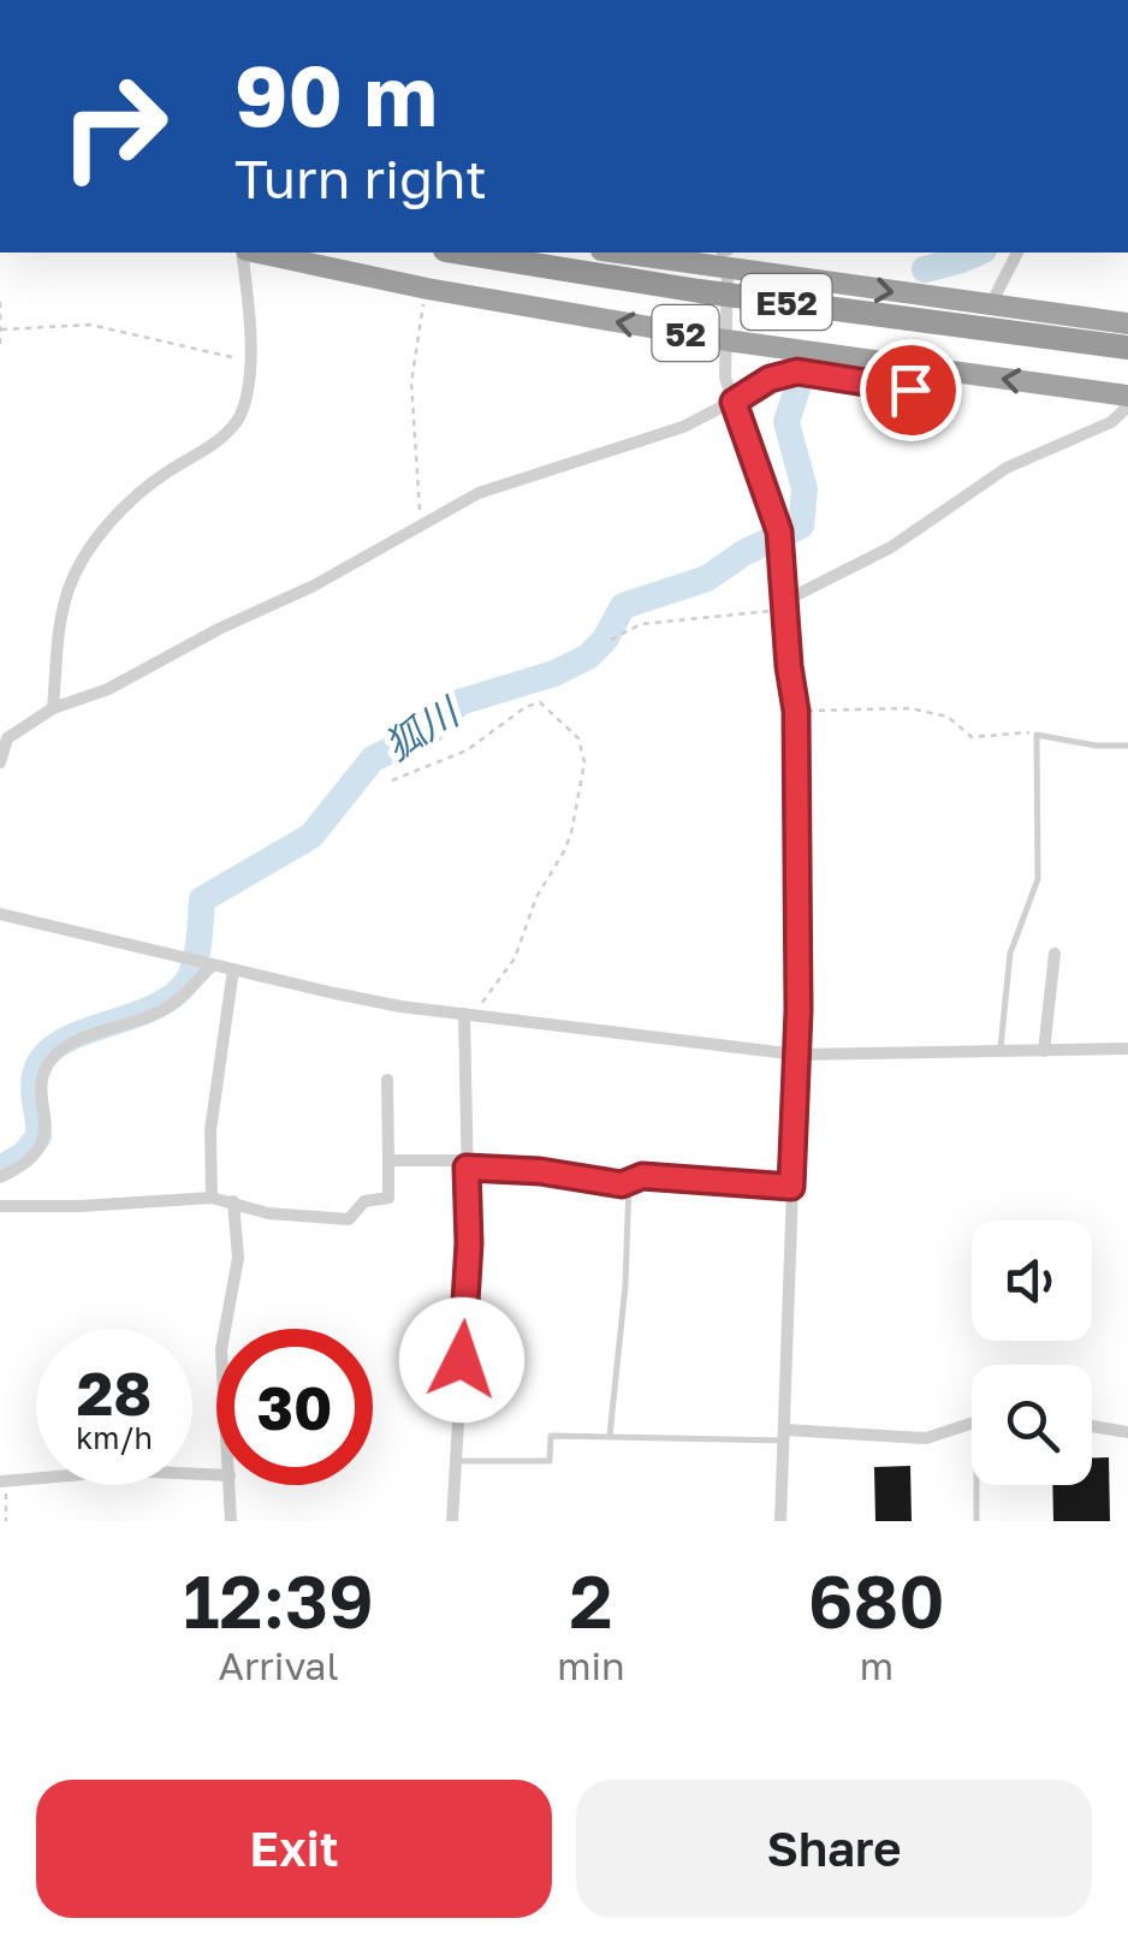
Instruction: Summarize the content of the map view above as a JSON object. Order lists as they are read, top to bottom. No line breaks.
{"streets":{"highway":["E52","52"]},"water":["狐川"],"page":{"turn":["90 m","Turn right"],"speed":"28 km/h","limit":"30","eta":["12:39","Arrival","2","min","680","m"],"buttons":["Exit","Share"]}}
